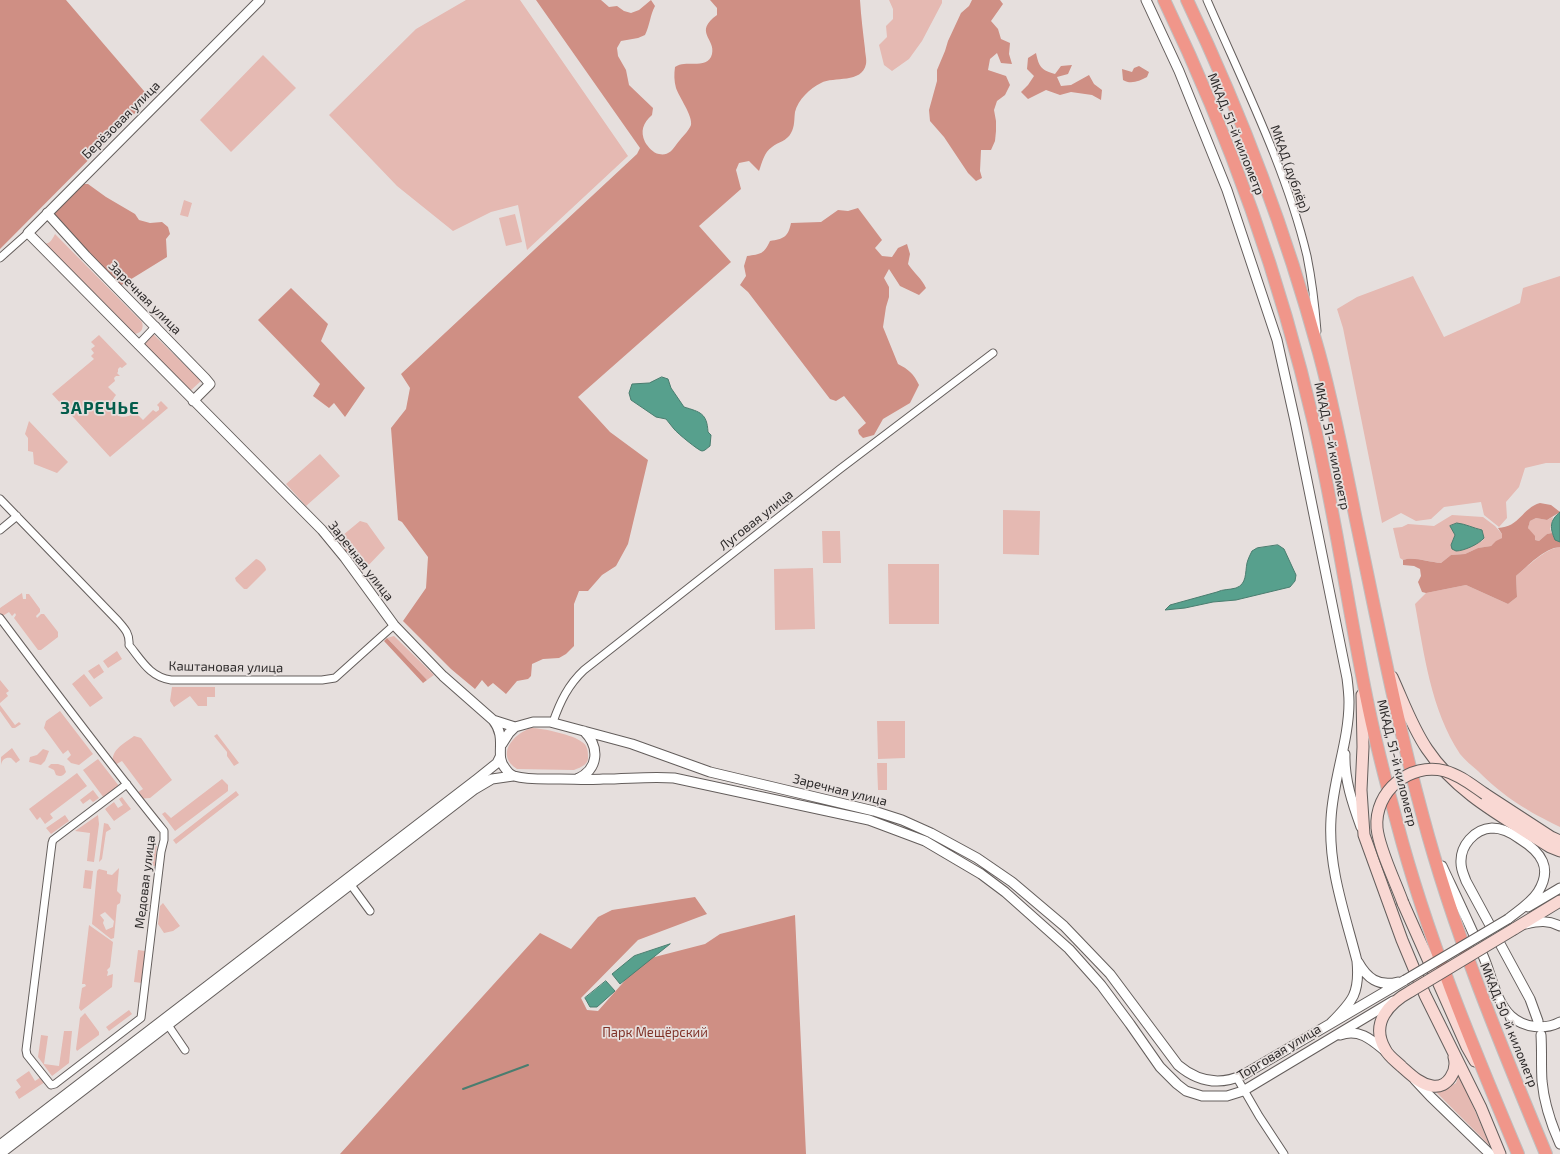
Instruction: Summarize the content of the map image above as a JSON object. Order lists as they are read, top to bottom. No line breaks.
{"streets":{"highway":["МКАД, 51-й километр","МКАД, 50-й километр"],"main road":["Торговая улица"],"street":["Берёзовая улица","МКАД (дублёр)","Заречная улица","Луговая улица","Каштановая улица","Медовая улица"]},"crossings":[["Берёзовая улица","Заречная улица"],["МКАД, 51-й километр","МКАД (дублёр)"],["МКАД, 51-й километр","МКАД, 50-й километр"],["Заречная улица","Луговая улица"],["Заречная улица","Каштановая улица"],["Заречная улица","Торговая улица"]],"districts":["ЗАРЕЧЬЕ"],"parks":["Парк Мещёрский"]}
